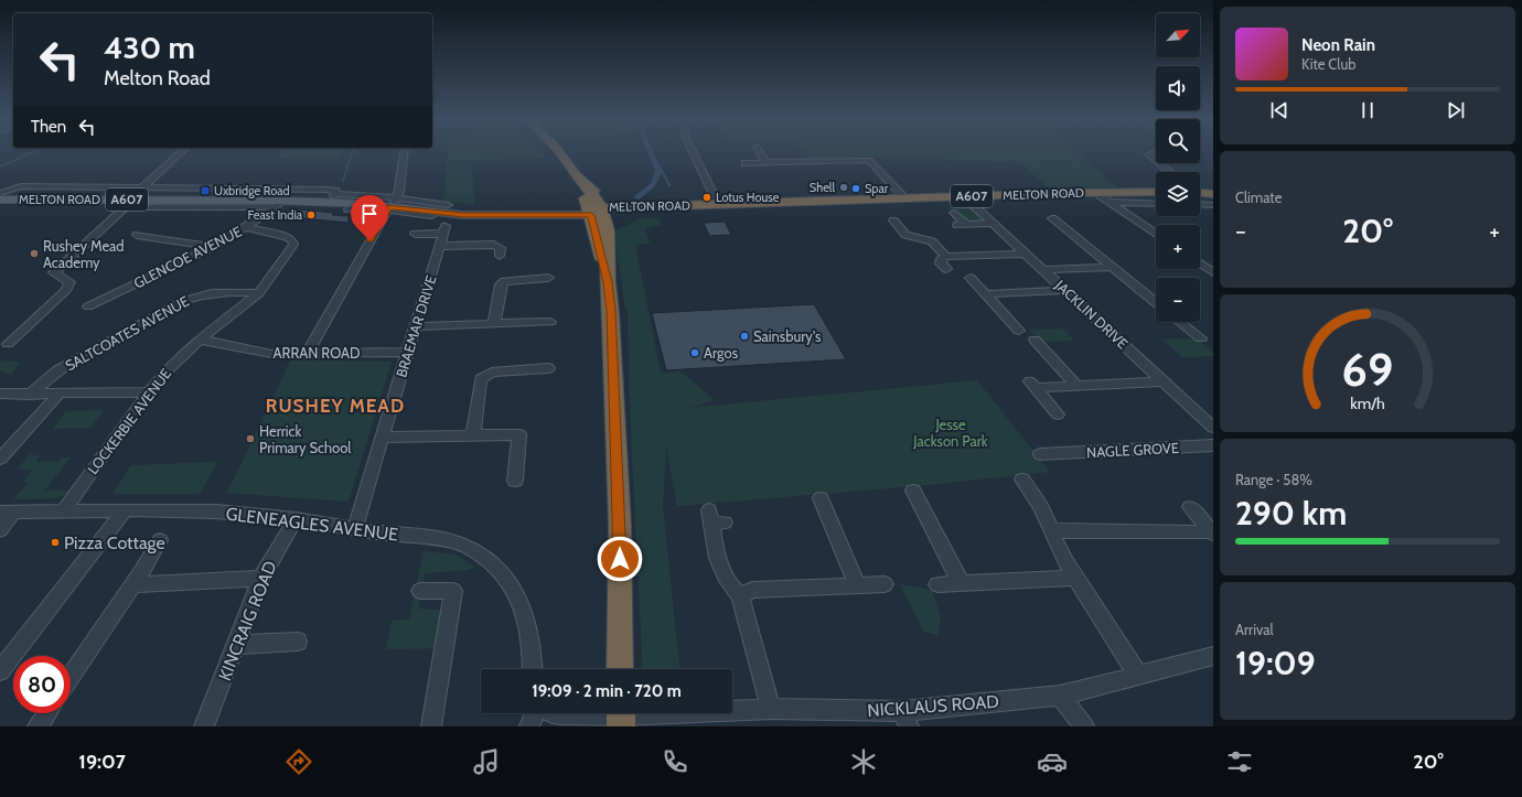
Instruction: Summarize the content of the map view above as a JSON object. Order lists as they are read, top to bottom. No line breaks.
{"streets":{"highway":["MELTON ROAD","A607"],"street":["GLENCOE AVENUE","JACKLIN DRIVE","BRAEMAR DRIVE","SALTCOATES AVENUE","ARRAN ROAD","LOCKERBIE AVENUE","NAGLE GROVE","GLENEAGLES AVENUE","KINCRAIG ROAD","NICKLAUS ROAD"]},"crossings":[["MELTON ROAD","GLENCOE AVENUE"],["MELTON ROAD","JACKLIN DRIVE"],["GLENCOE AVENUE","LOCKERBIE AVENUE"],["BRAEMAR DRIVE","ARRAN ROAD"],["BRAEMAR DRIVE","GLENEAGLES AVENUE"],["SALTCOATES AVENUE","LOCKERBIE AVENUE"],["ARRAN ROAD","LOCKERBIE AVENUE"],["LOCKERBIE AVENUE","GLENEAGLES AVENUE"],["GLENEAGLES AVENUE","KINCRAIG ROAD"]],"districts":["RUSHEY MEAD"],"parks":["Jesse Jackson Park"],"places":{"other":["Shell","Spar","Lotus House","Feast India","Rushey Mead Academy","Sainsbury's","Argos","Herrick Primary School","Pizza Cottage"],"transit":["Uxbridge Road"]},"north":"top right","page":{"map_buttons":["+","−"],"turn":["430 m","Melton Road"],"song":["Neon Rain","Kite Club"],"then":"Then","tile":["Climate",["Range · 58%","290 km"],["Arrival","19:09"]],"heat":["−","20°","+"],"limit":"80","trip":"19:09 · 2 min · 720 m","tabs":["19:07","20°"],"gauge":["69","km/h"]}}
